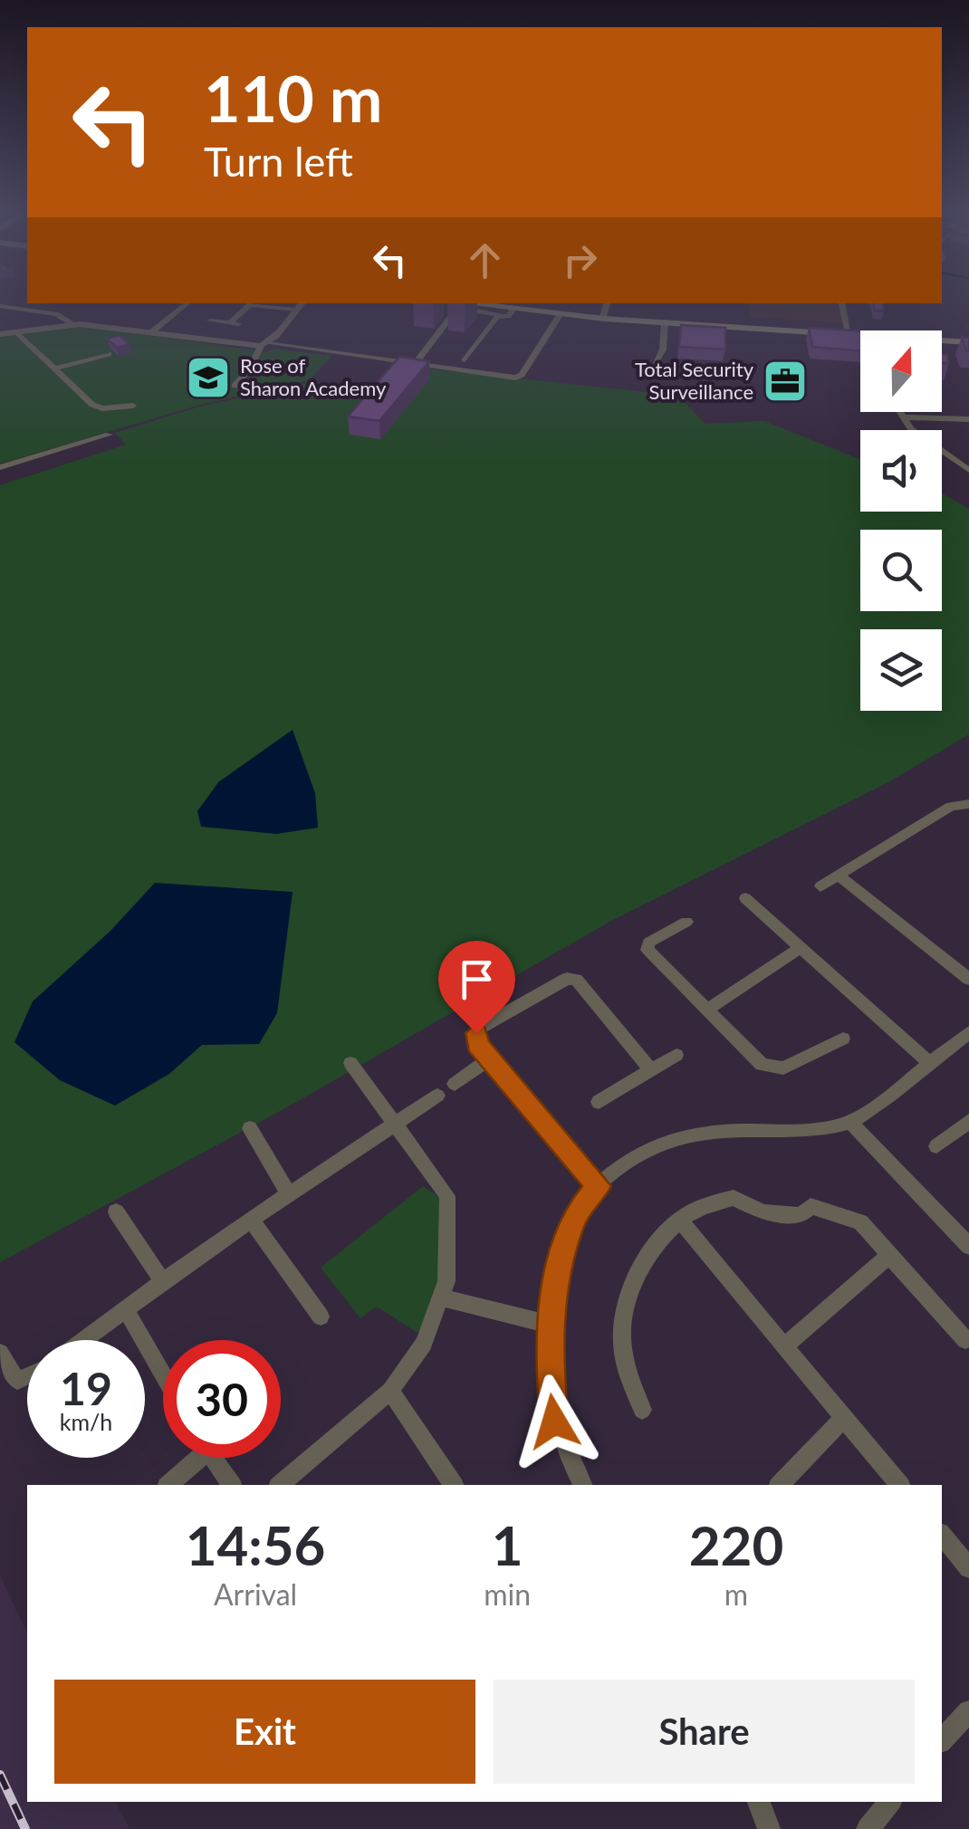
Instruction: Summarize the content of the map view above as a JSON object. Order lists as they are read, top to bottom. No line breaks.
{"places":{"school or university":["Rose of Sharon Academy"],"office":["Total Security Surveillance"]},"north":"top","page":{"turn":["110 m","Turn left"],"speed":"19 km/h","limit":"30","eta":["14:56","Arrival","1","min","220","m"],"buttons":["Exit","Share"]}}
